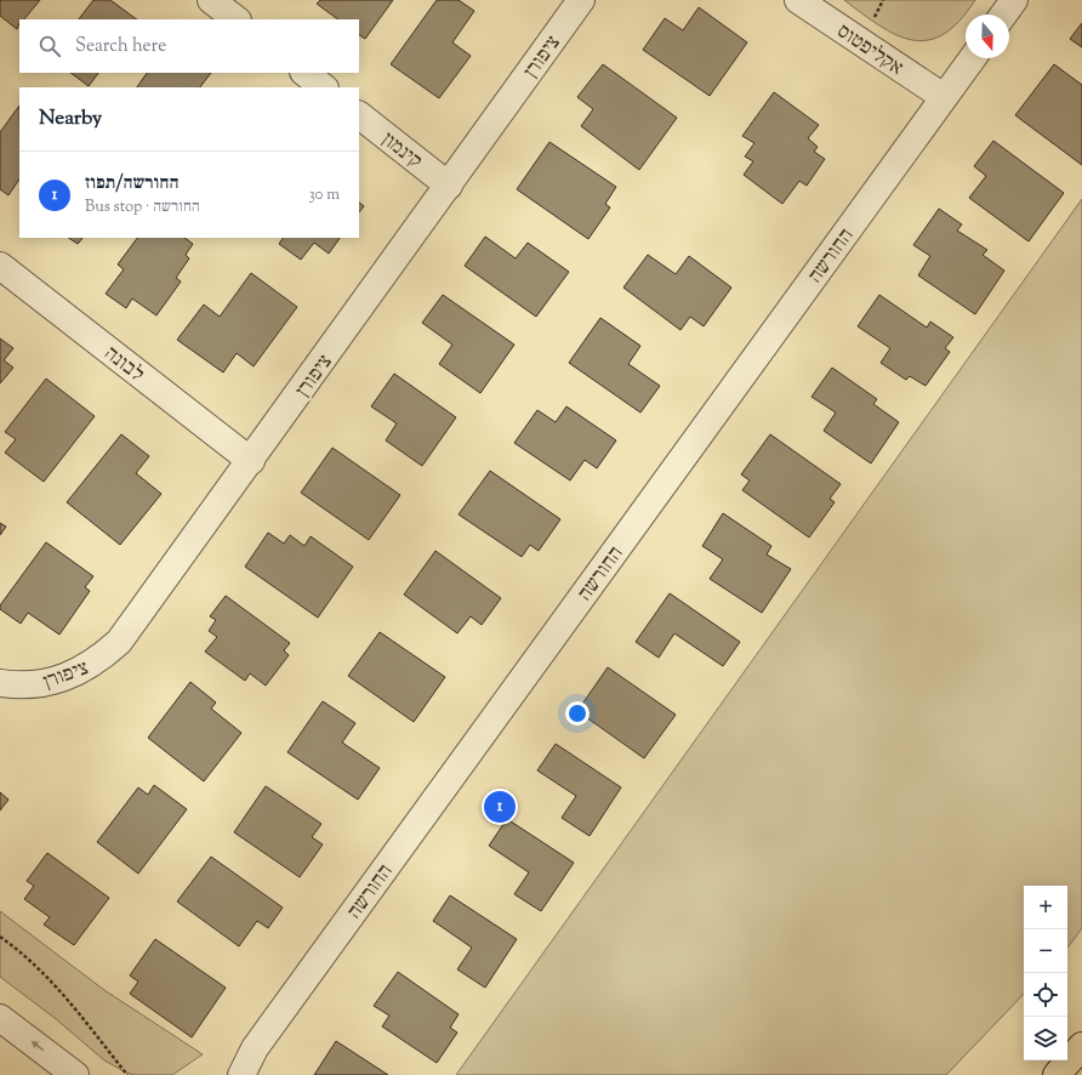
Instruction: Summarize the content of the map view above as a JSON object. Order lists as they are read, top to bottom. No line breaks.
{"streets":{"street":["אקליפטוס","ציפורן","קינמון","החורשה","לבונה"]},"crossings":[["אקליפטוס","החורשה"],["ציפורן","קינמון"],["ציפורן","לבונה"]],"north":"bottom","page":{"search":"Search here","heading":"Nearby","list":[{"mark":"1","name":"החורשה/תפוז","note":"Bus stop · החורשה","value":"30 m"}],"pins":"1","map_buttons":["+","−"]}}
